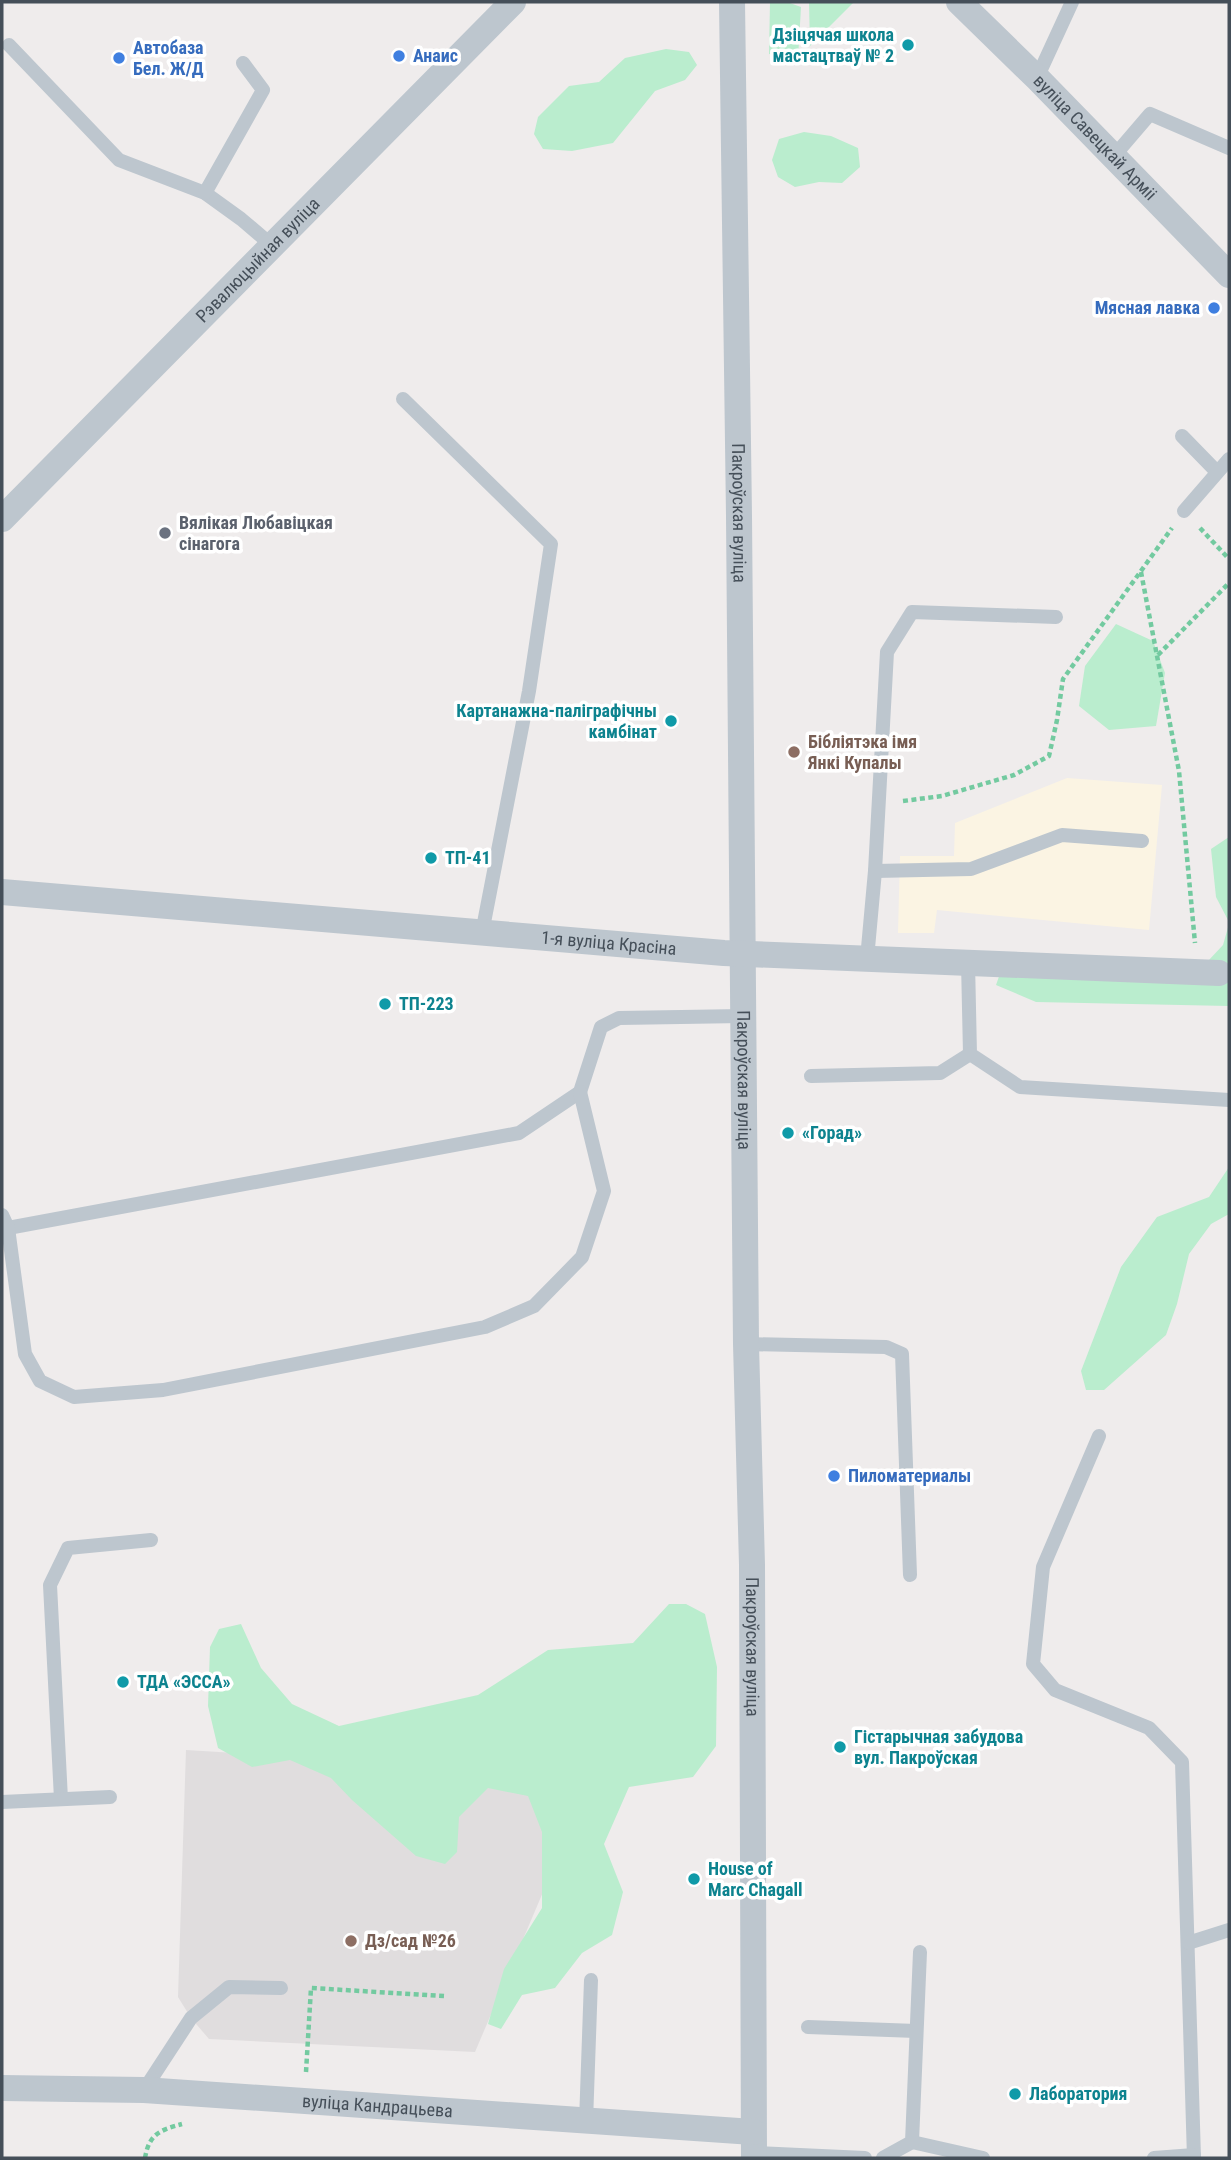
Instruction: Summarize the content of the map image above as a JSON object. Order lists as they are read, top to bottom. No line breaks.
{"streets":{"street":["вуліца Савецкай Арміі","Рэвалюцыйная вуліца","Пакроўская вуліца","1-я вуліца Красіна","вуліца Кандрацьева"]},"crossings":[["Пакроўская вуліца","1-я вуліца Красіна"],["Пакроўская вуліца","вуліца Кандрацьева"]],"places":["Дзіцячая школа мастацтваў № 2","Анаис","Автобаза Бел. Ж/Д","Мясная лавка","Вялікая Любавіцкая сінагога","Картанажна-паліграфічны камбінат","Бібліятэка імя Янкі Купалы","ТП-41","ТП-223","«Горад»","Пиломатериалы","ТДА «ЭССА»","Гістарычная забудова вул. Пакроўская","House of Marc Chagall","Дз/сад №26","Лаборатория"]}
